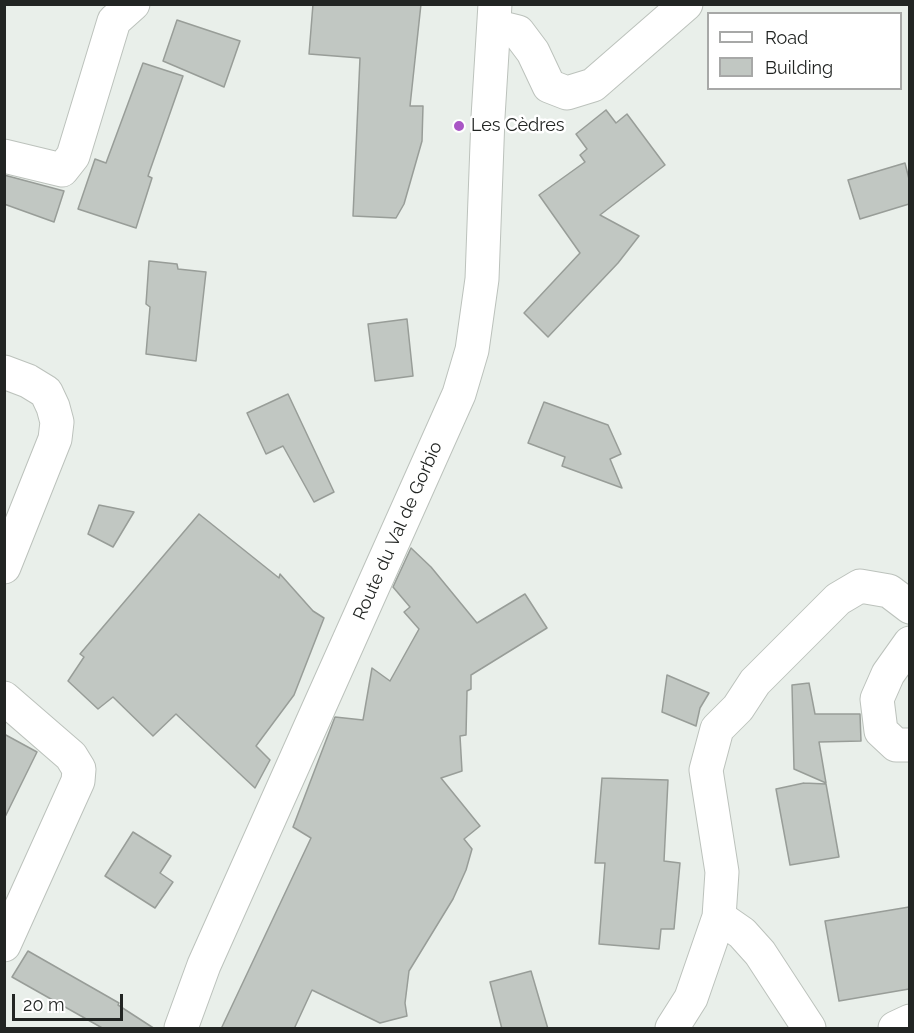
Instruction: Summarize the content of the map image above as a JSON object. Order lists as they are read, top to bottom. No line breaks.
{"streets":{"street":["Route du Val de Gorbio"]},"places":["Les Cèdres"],"legend":["Road","Building"],"scale_bar":"20 m"}
